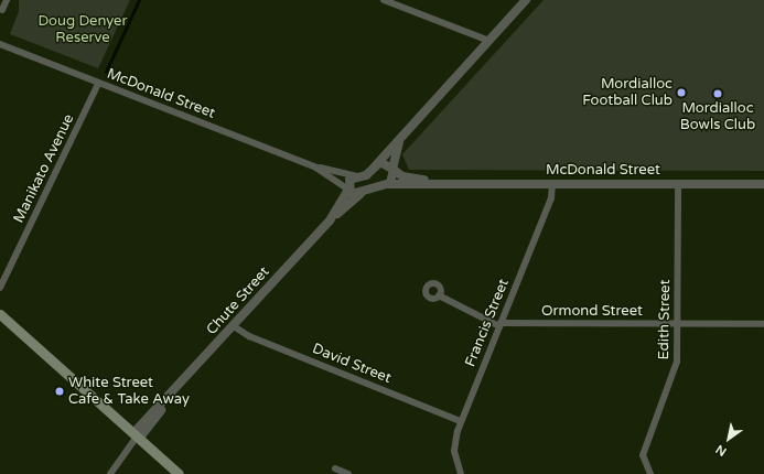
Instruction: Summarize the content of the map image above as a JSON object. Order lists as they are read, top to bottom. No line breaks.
{"streets":{"street":["McDonald Street","Manikato Avenue","Chute Street","Ormond Street","Edith Street","Francis Street","David Street"]},"crossings":[["McDonald Street","Manikato Avenue"],["McDonald Street","Chute Street"],["McDonald Street","Edith Street"],["McDonald Street","Francis Street"],["Chute Street","David Street"],["Ormond Street","Edith Street"],["Ormond Street","Francis Street"],["Francis Street","David Street"]],"parks":["Doug Denyer Reserve"],"places":["Mordialloc Football Club","Mordialloc Bowls Club","White Street Cafe & Take Away"],"north":"bottom left"}
